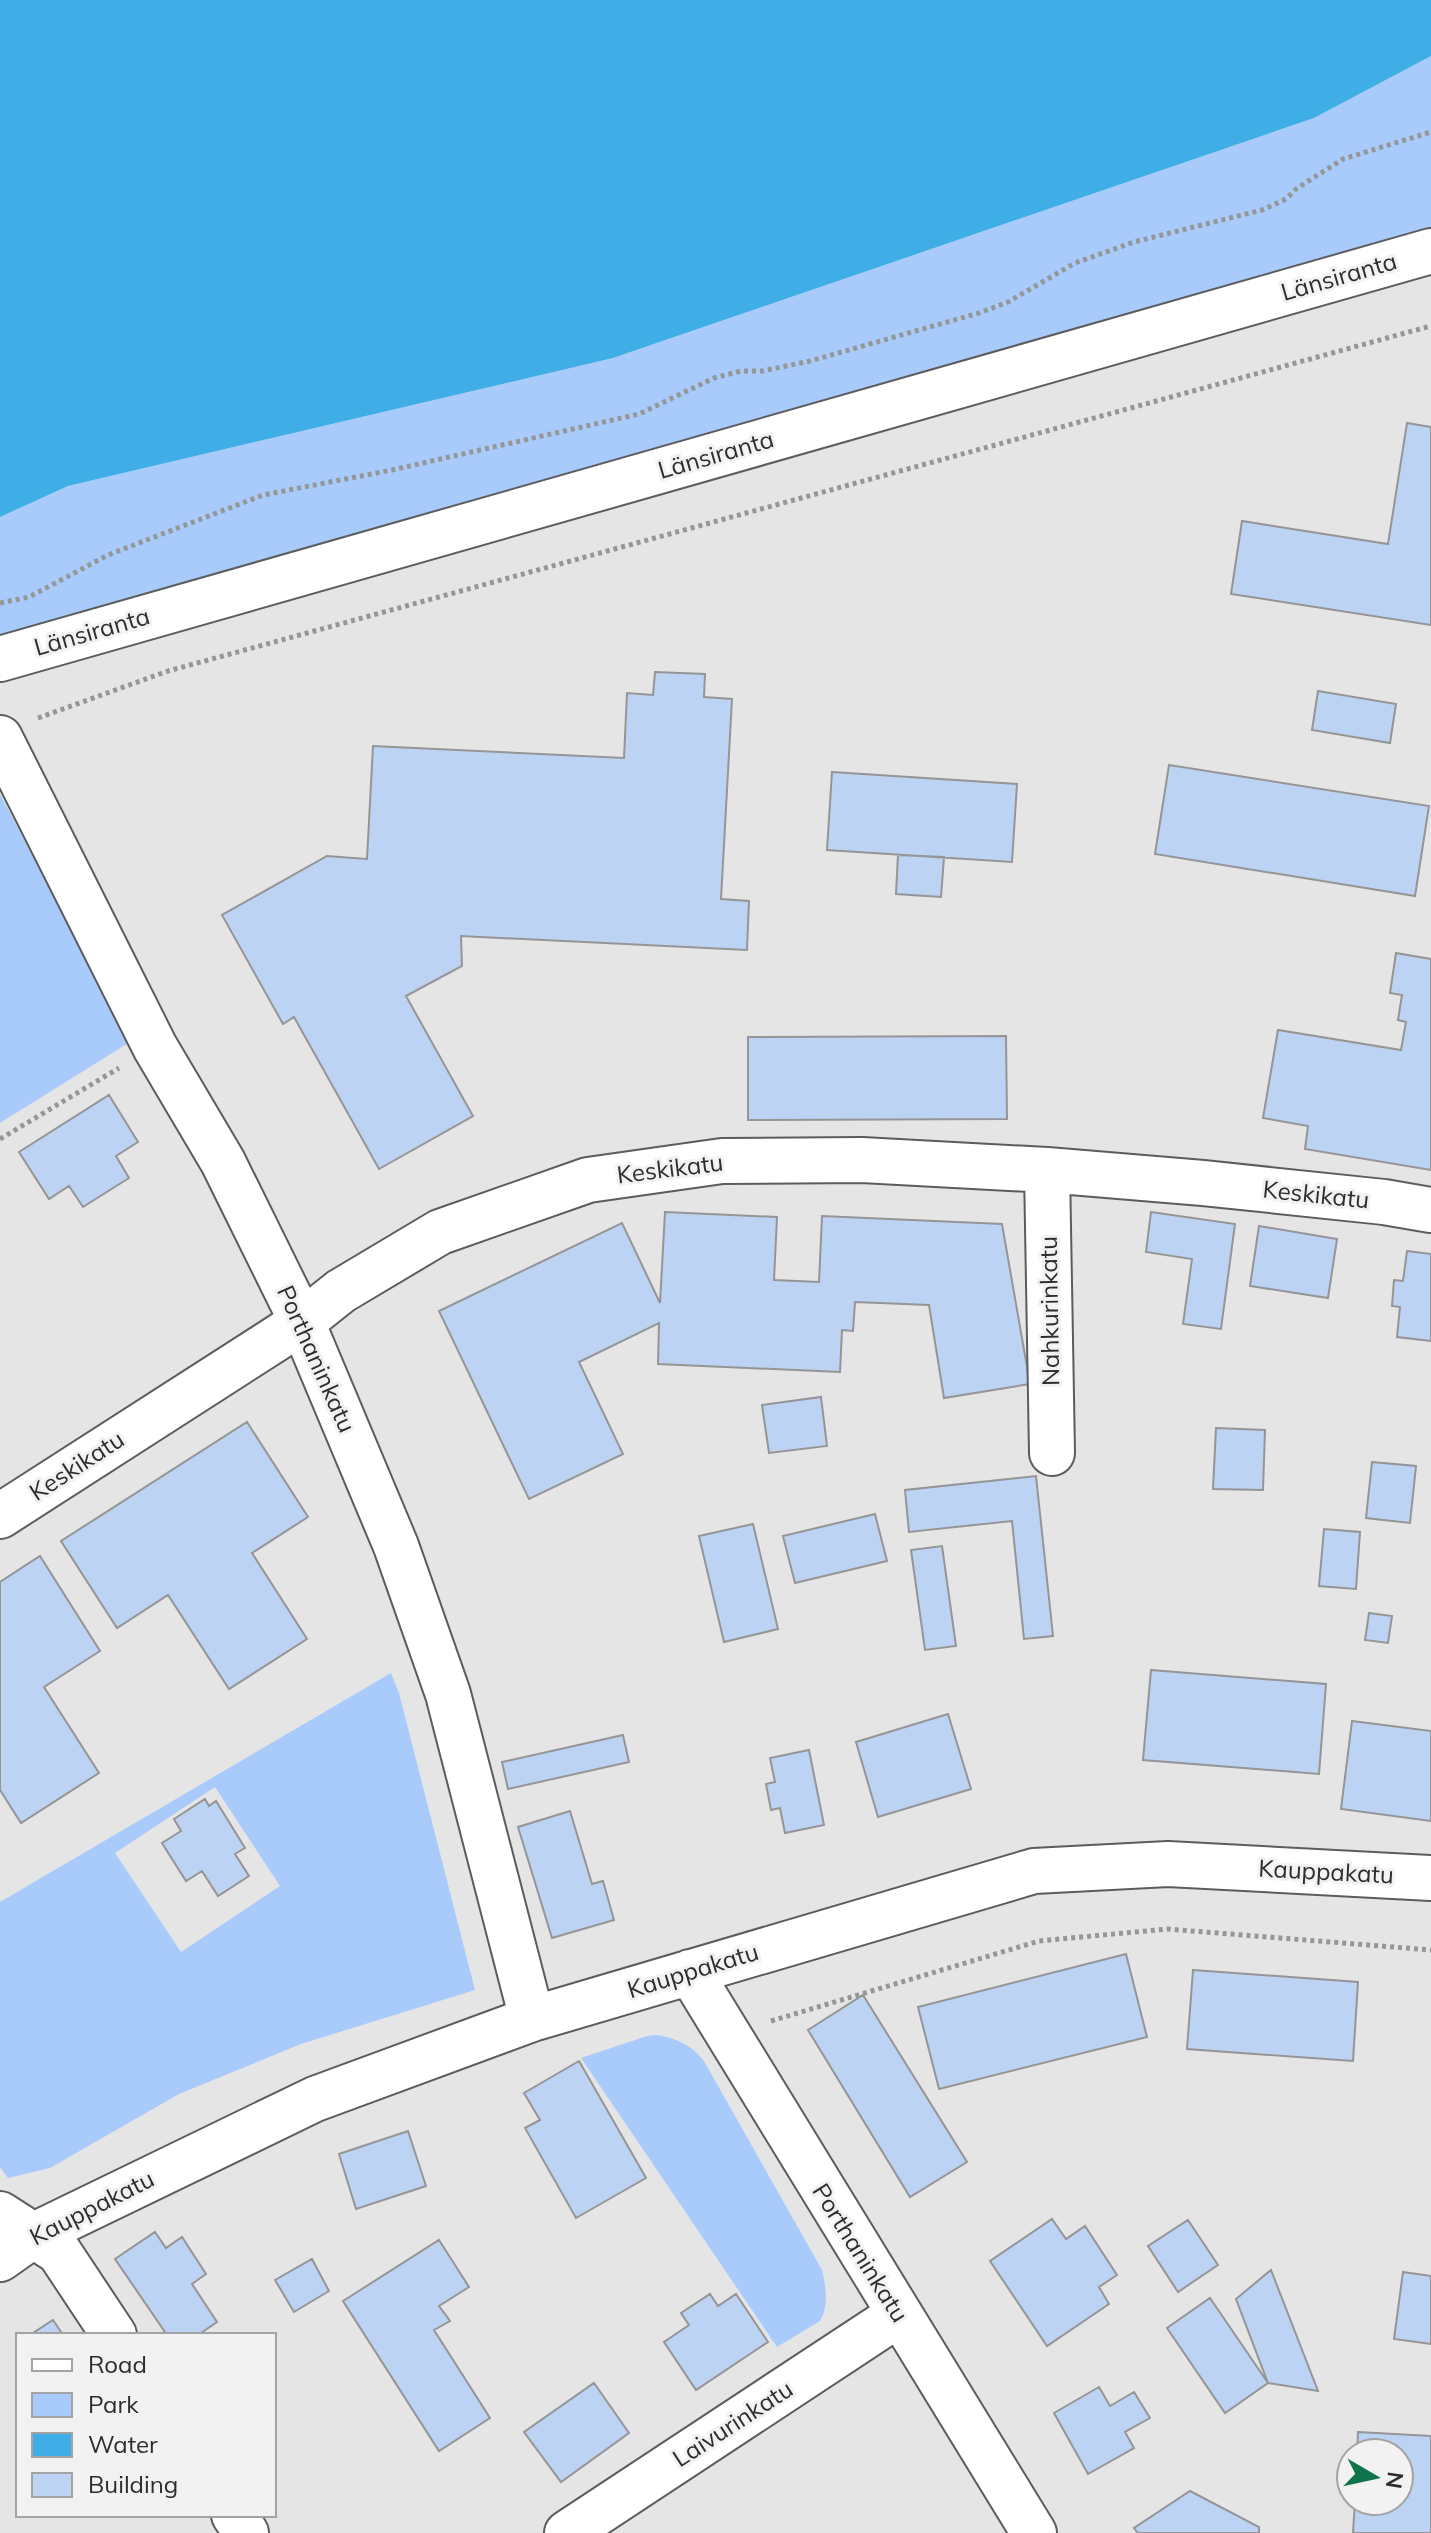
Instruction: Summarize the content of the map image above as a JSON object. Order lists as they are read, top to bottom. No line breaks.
{"streets":{"street":["Länsiranta","Keskikatu","Nahkurinkatu","Porthaninkatu","Kauppakatu","Laivurinkatu"]},"crossings":[["Keskikatu","Nahkurinkatu"],["Keskikatu","Porthaninkatu"],["Porthaninkatu","Kauppakatu"],["Porthaninkatu","Laivurinkatu"]],"legend":["Road","Park","Water","Building"],"north":"right"}
